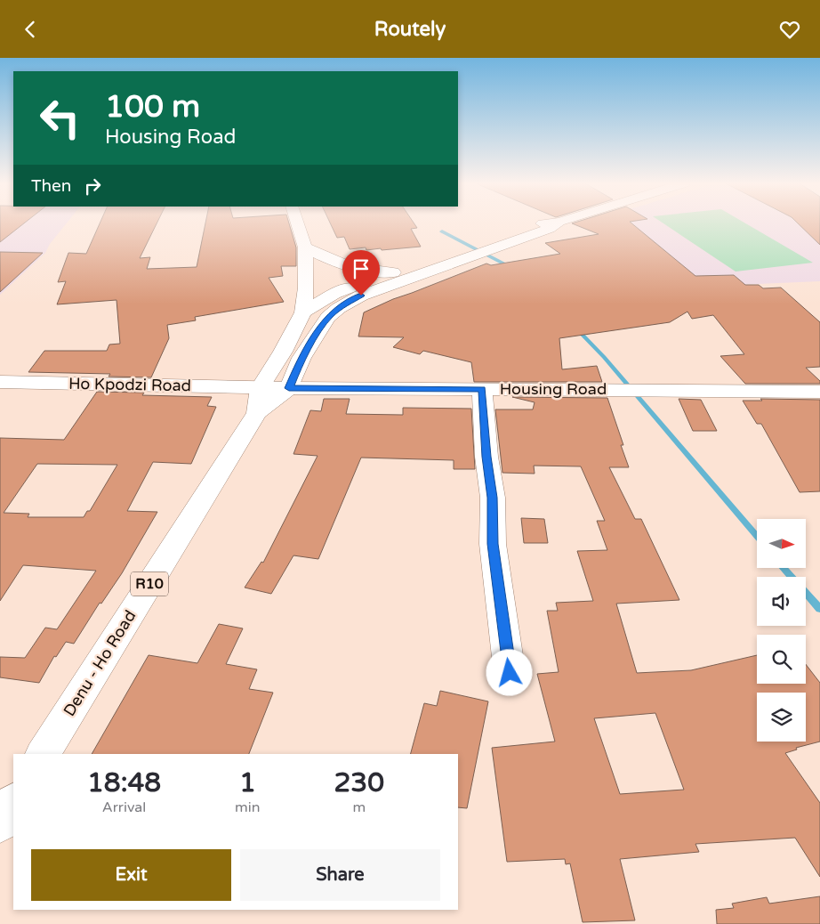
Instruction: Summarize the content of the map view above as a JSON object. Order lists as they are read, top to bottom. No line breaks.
{"streets":{"main road":["Ho Kpodzi Road","Housing Road","R10","Denu - Ho Road"]},"crossings":[["Ho Kpodzi Road","Housing Road"],["Ho Kpodzi Road","Denu - Ho Road"],["Housing Road","Denu - Ho Road"]],"north":"right","page":{"header":"Routely","turn":["100 m","Housing Road"],"then":"Then","eta":["18:48","Arrival","1","min","230","m"],"buttons":["Exit","Share"]}}
